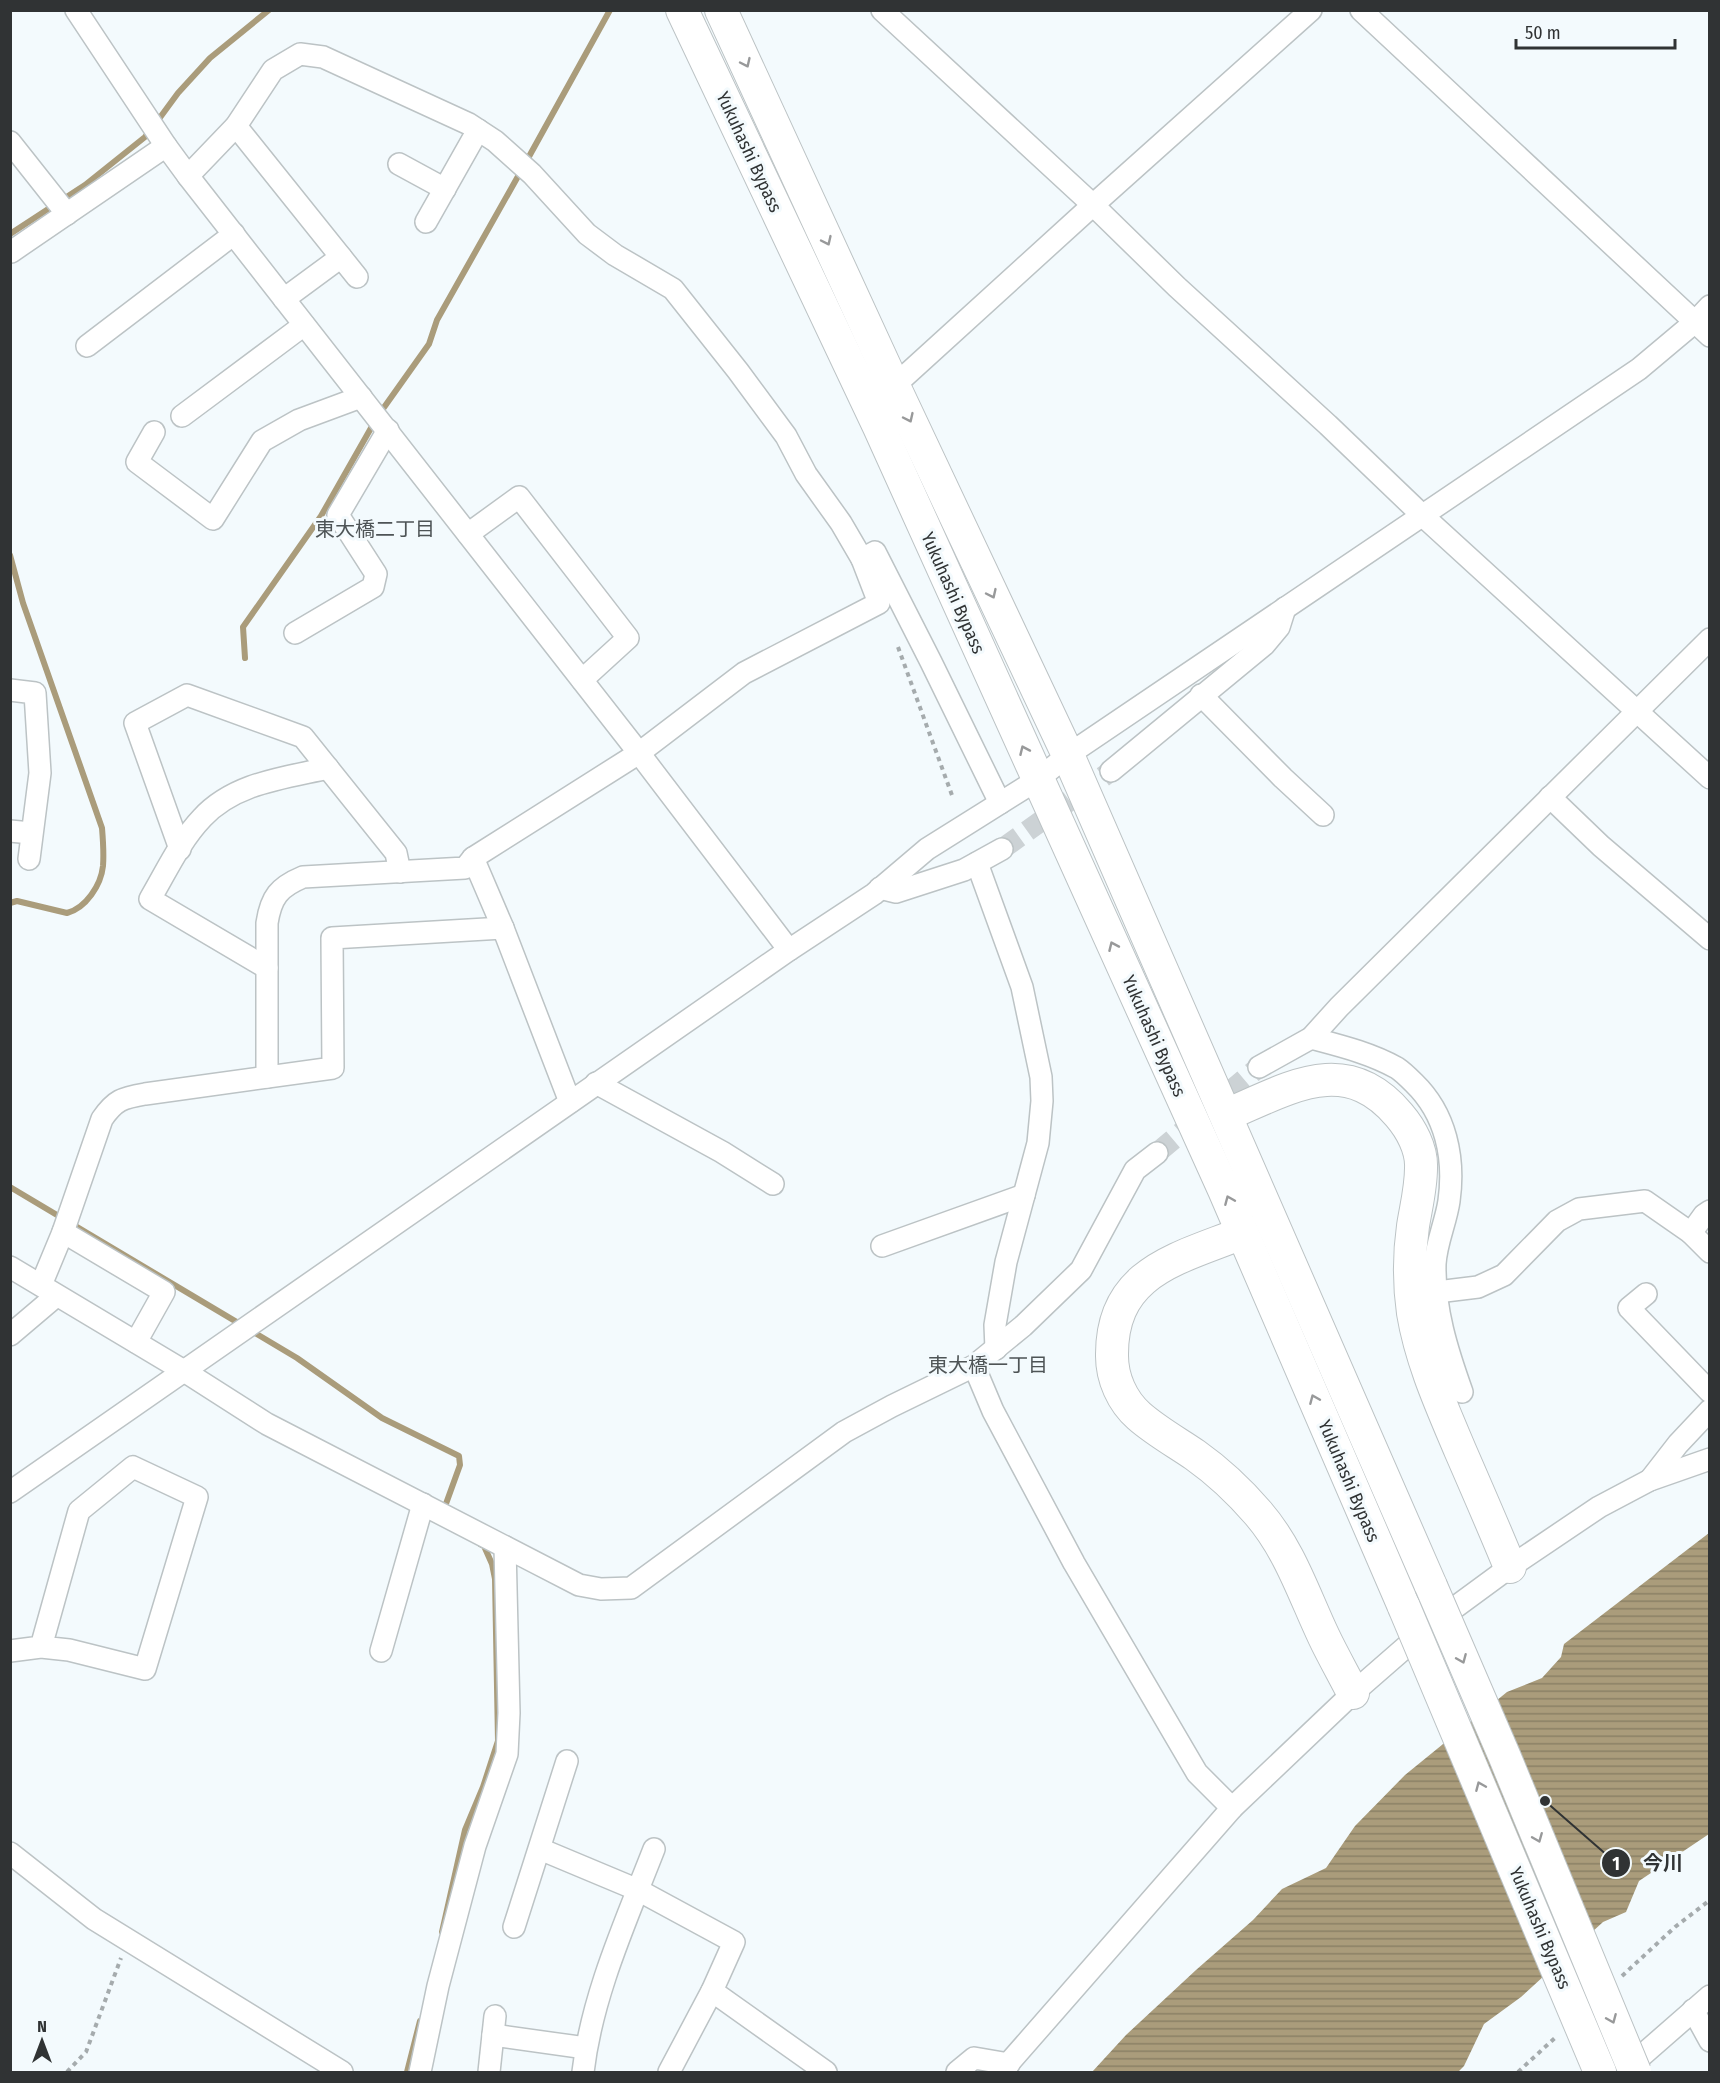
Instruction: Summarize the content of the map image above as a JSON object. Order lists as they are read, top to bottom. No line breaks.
{"streets":{"highway":["Yukuhashi Bypass"]},"districts":["東大橋二丁目","東大橋一丁目"],"places":["今川"],"scale_bar":"50 m","north":"top"}
